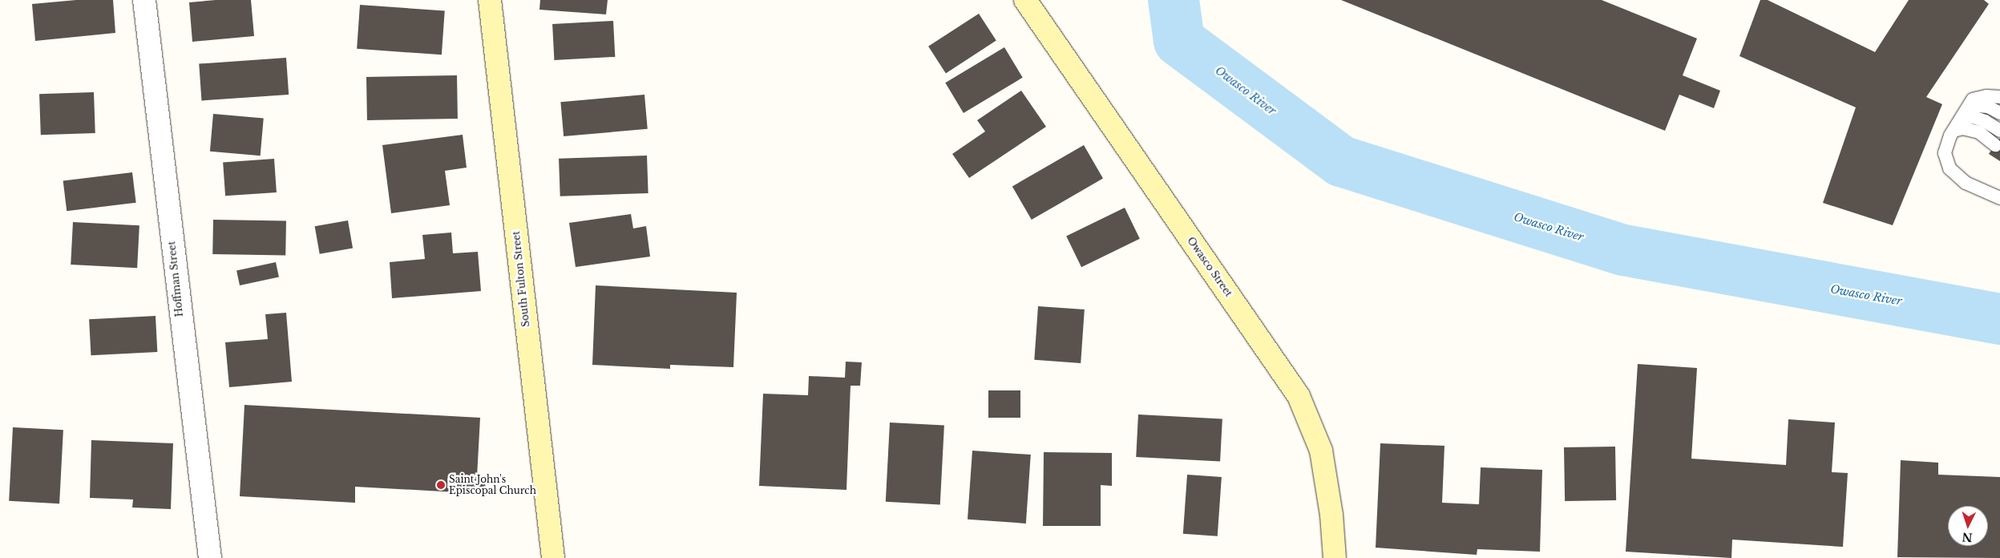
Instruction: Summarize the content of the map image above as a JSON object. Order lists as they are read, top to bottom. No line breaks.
{"streets":{"main road":["Owasco Street","South Fulton Street"],"street":["Hoffman Street"]},"water":["Owasco River"],"places":["Saint John's Episcopal Church"],"north":"bottom"}
